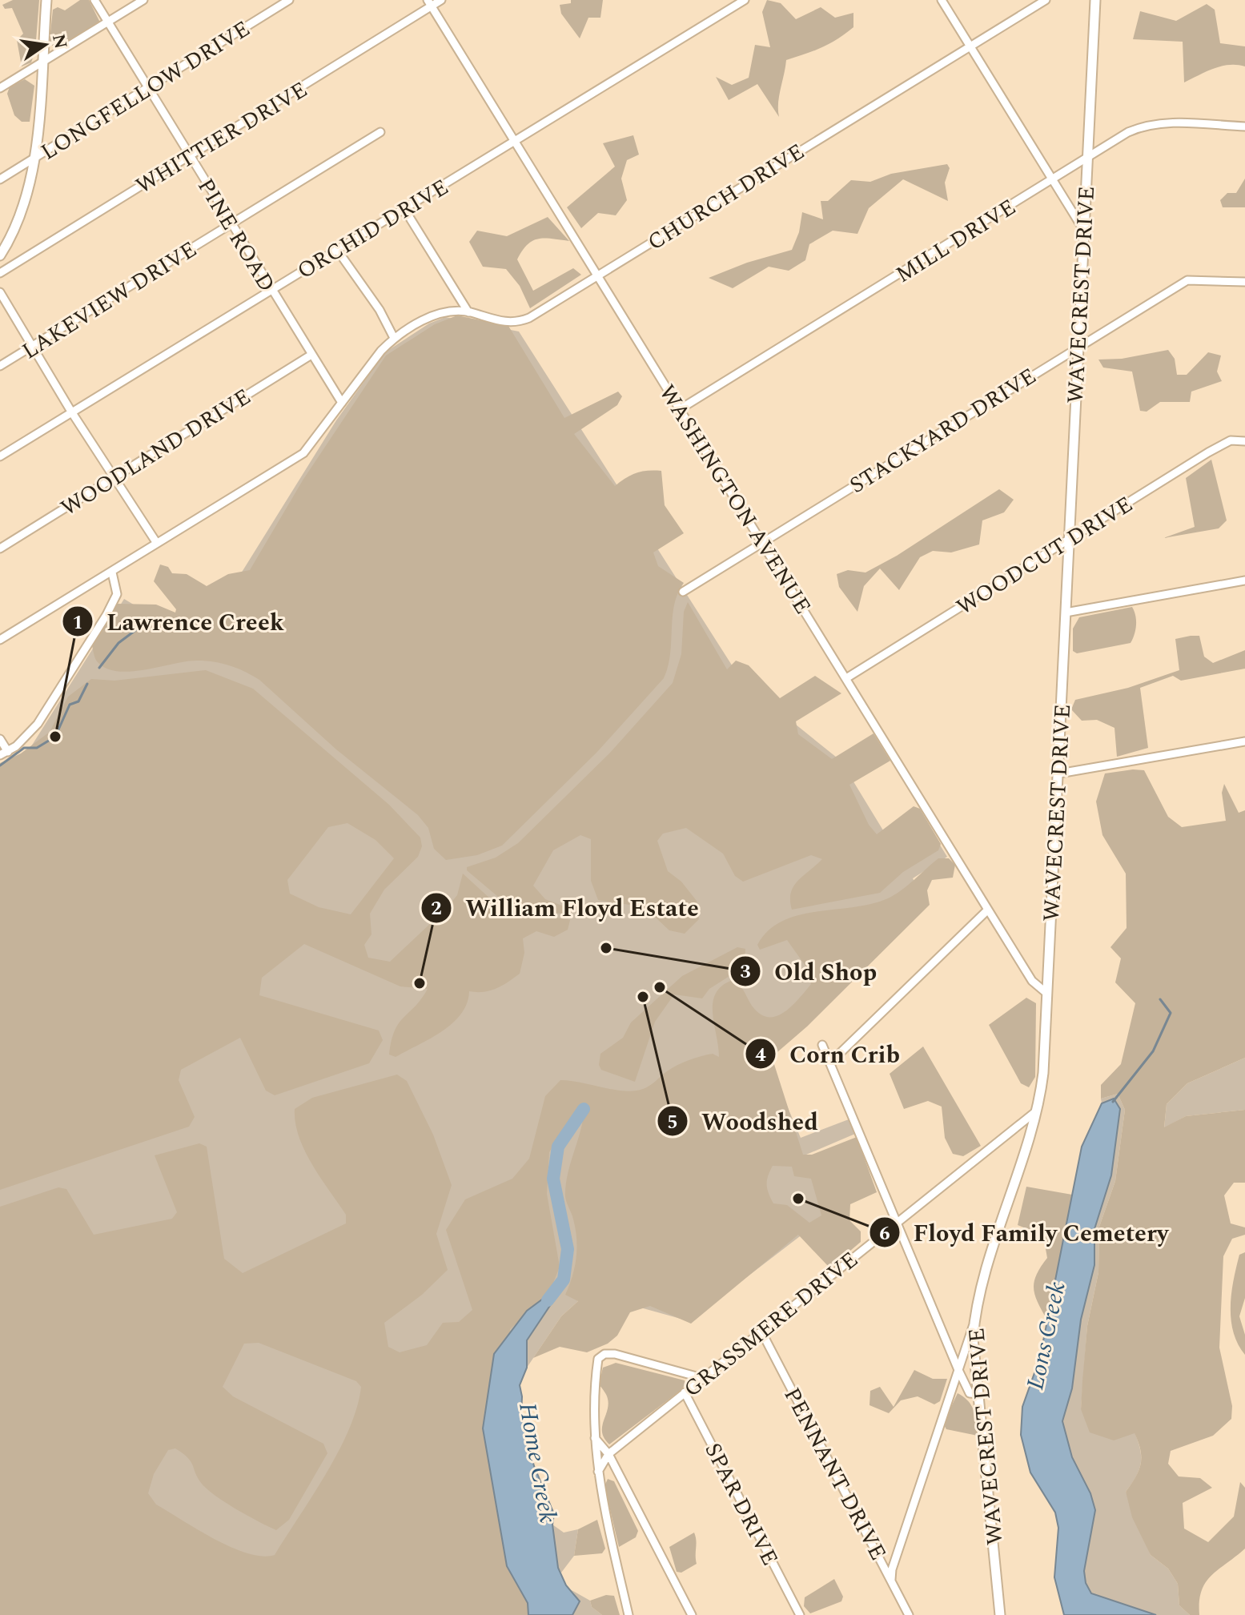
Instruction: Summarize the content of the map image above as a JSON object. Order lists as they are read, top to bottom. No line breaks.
{"streets":{"street":["LONGFELLOW DRIVE","WHITTIER DRIVE","CHURCH DRIVE","ORCHID DRIVE","PINE ROAD","MILL DRIVE","WAVECREST DRIVE","LAKEVIEW DRIVE","STACKYARD DRIVE","WOODLAND DRIVE","WASHINGTON AVENUE","WOODCUT DRIVE","GRASSMERE DRIVE","PENNANT DRIVE","SPAR DRIVE"]},"crossings":[["LONGFELLOW DRIVE","PINE ROAD"],["WHITTIER DRIVE","PINE ROAD"],["WHITTIER DRIVE","WASHINGTON AVENUE"],["CHURCH DRIVE","PINE ROAD"],["CHURCH DRIVE","WASHINGTON AVENUE"],["ORCHID DRIVE","PINE ROAD"],["ORCHID DRIVE","WASHINGTON AVENUE"],["PINE ROAD","LAKEVIEW DRIVE"],["PINE ROAD","WOODLAND DRIVE"],["MILL DRIVE","WAVECREST DRIVE"],["MILL DRIVE","WASHINGTON AVENUE"],["WAVECREST DRIVE","STACKYARD DRIVE"],["WAVECREST DRIVE","WASHINGTON AVENUE"],["WAVECREST DRIVE","WOODCUT DRIVE"],["WAVECREST DRIVE","GRASSMERE DRIVE"],["STACKYARD DRIVE","WASHINGTON AVENUE"],["WASHINGTON AVENUE","WOODCUT DRIVE"],["GRASSMERE DRIVE","PENNANT DRIVE"],["GRASSMERE DRIVE","SPAR DRIVE"]],"water":["Lons Creek","Home Creek"],"places":["Lawrence Creek","Old Shop","William Floyd Estate","Corn Crib","Woodshed","Floyd Family Cemetery"],"north":"right"}
